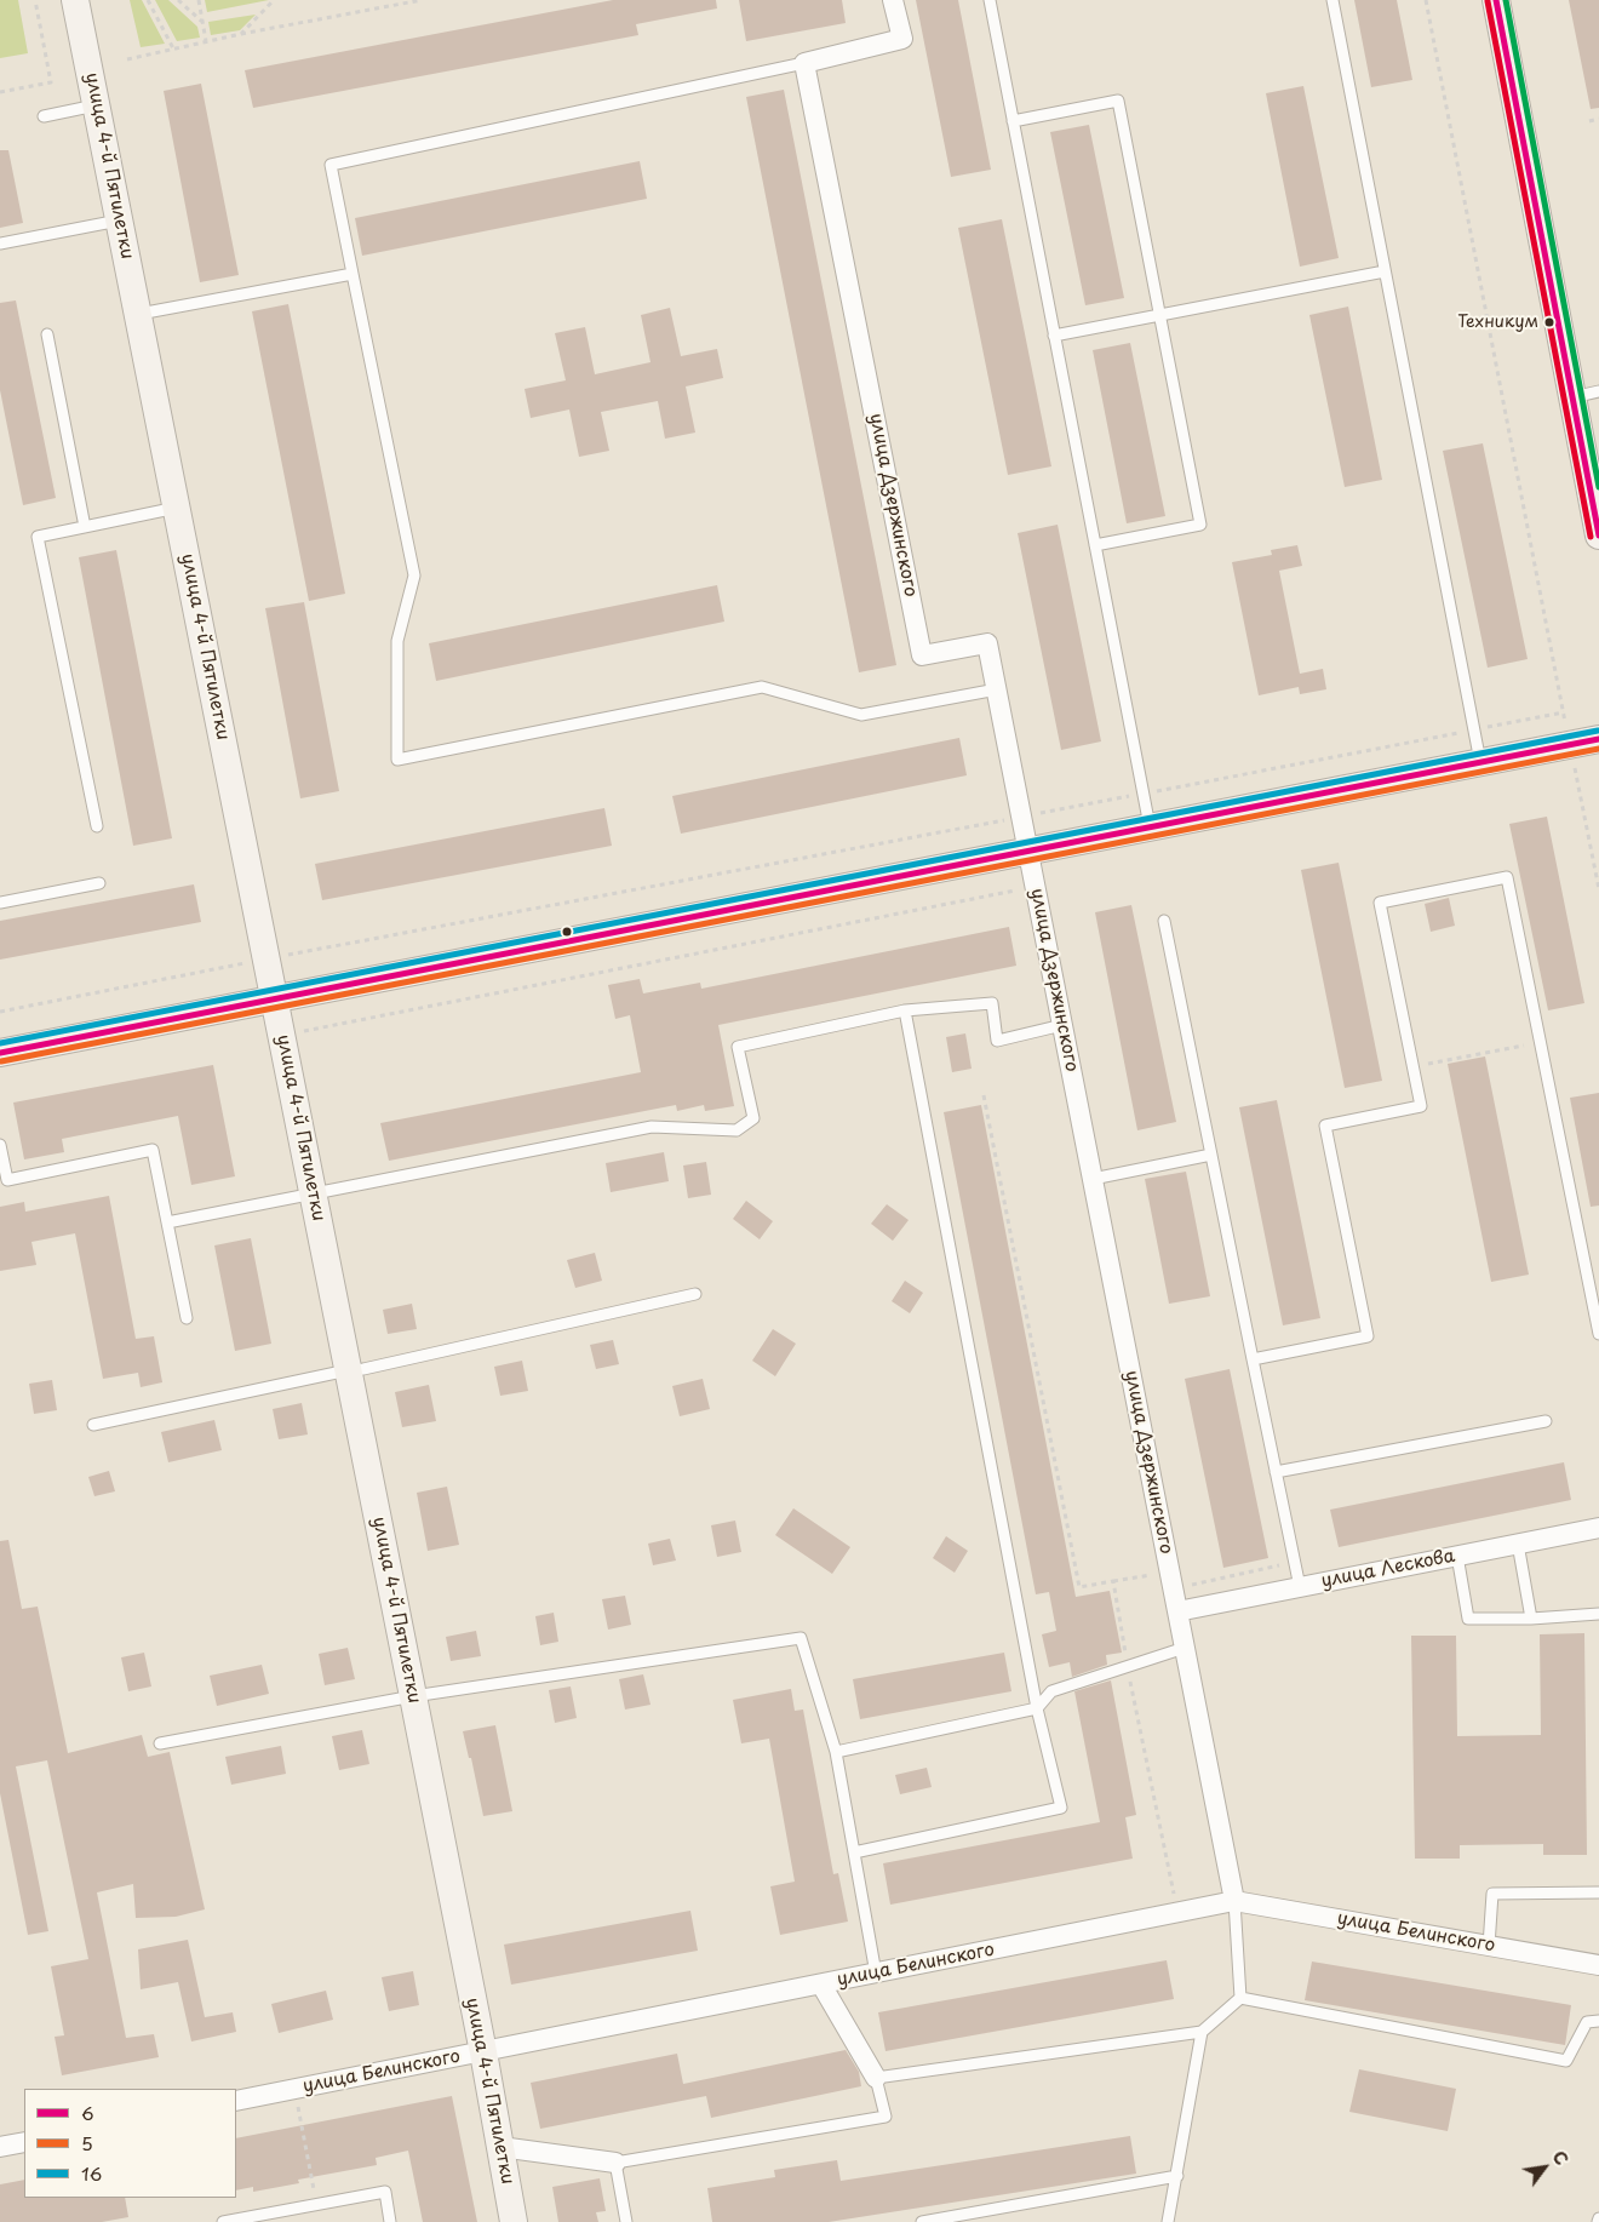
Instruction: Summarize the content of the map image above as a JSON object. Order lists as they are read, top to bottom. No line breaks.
{"streets":{"street":["улица 4-й Пятилетки","улица Дзержинского","улица Лескова","улица Белинского"]},"crossings":[["улица 4-й Пятилетки","улица Белинского"],["улица Дзержинского","улица Лескова"],["улица Дзержинского","улица Белинского"]],"places":["Техникум"],"lines":["transit line 6","transit line 16","transit line 5"],"legend":["6","5","16"],"north":"top right"}
